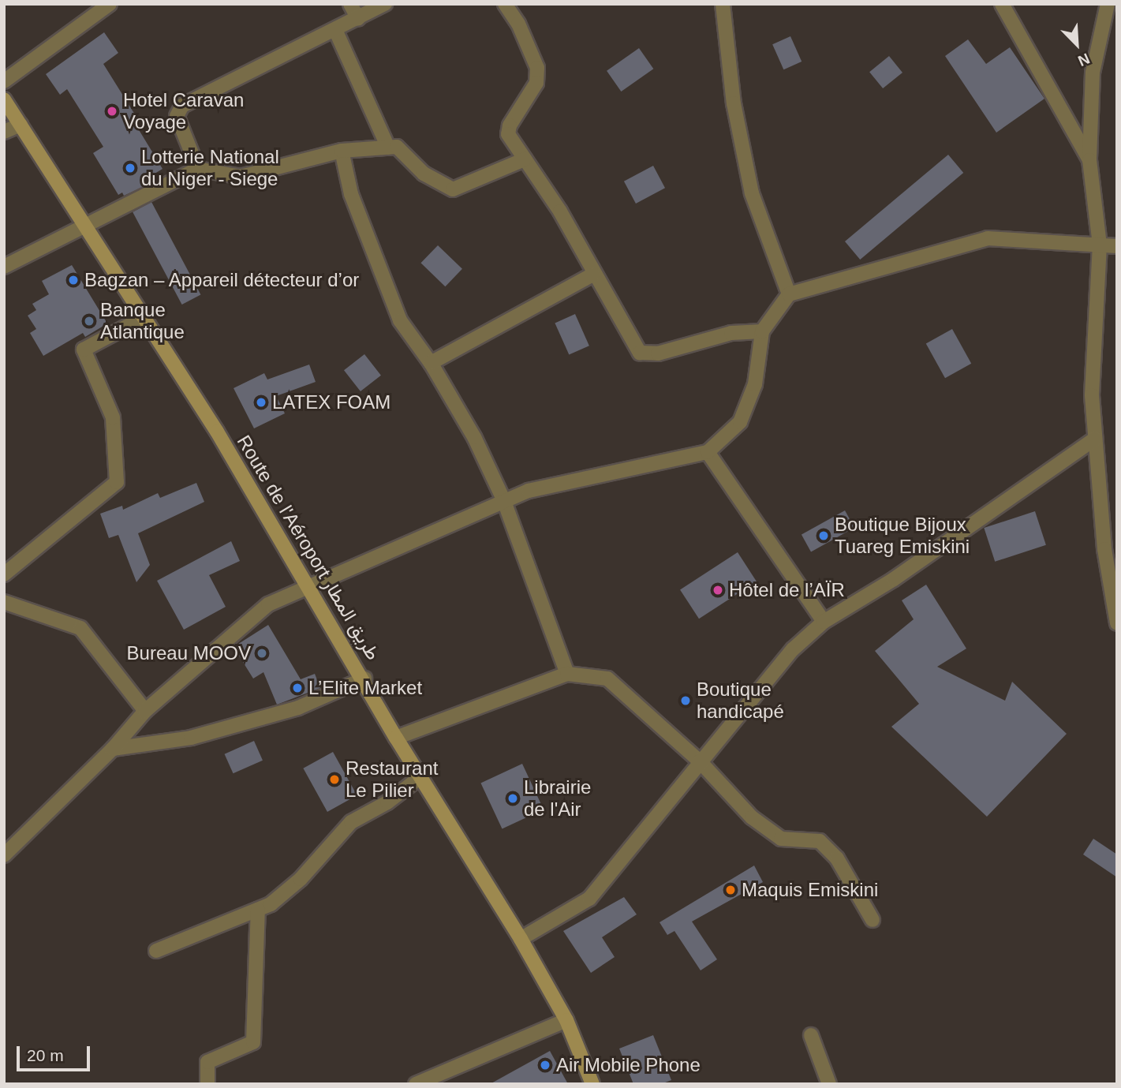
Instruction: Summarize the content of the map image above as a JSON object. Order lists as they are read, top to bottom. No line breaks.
{"streets":{"main road":["Route de l'Aéroport طريق المطار"]},"places":["Hotel Caravan Voyage","Lotterie National du Niger - Siege","Bagzan – Appareil détecteur d’or","Banque Atlantique","LATEX FOAM","Boutique Bijoux Tuareg Emiskini","Hôtel de l’AÏR","Bureau MOOV","L’Elite Market","Boutique handicapé","Restaurant Le Pilier","Librairie de l'Air","Maquis Emiskini","Air Mobile Phone"],"scale_bar":"20 m","north":"bottom right"}
